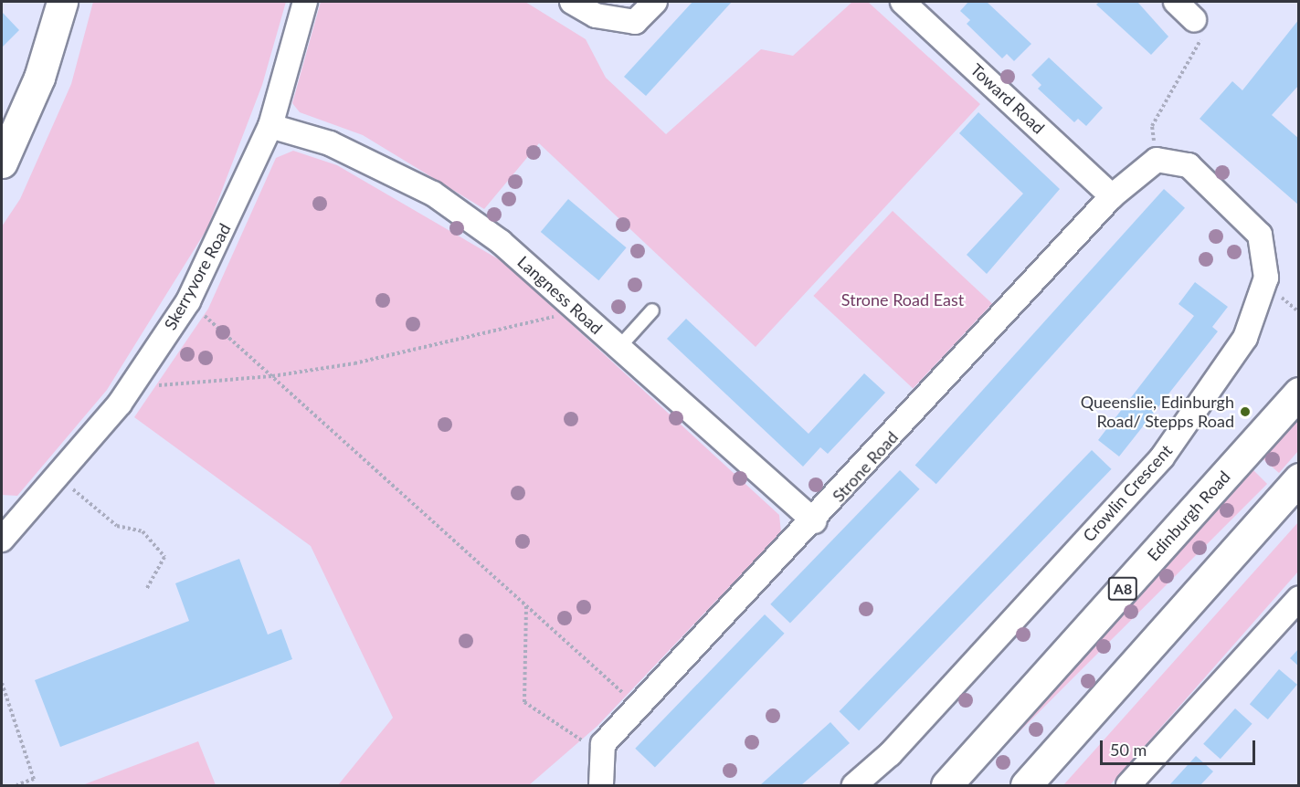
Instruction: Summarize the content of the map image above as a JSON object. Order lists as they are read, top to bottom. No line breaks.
{"streets":{"main road":["Edinburgh Road","A8"],"street":["Toward Road","Skerryvore Road","Langness Road","Strone Road","Crowlin Crescent"]},"crossings":[["Toward Road","Strone Road"],["Skerryvore Road","Langness Road"],["Langness Road","Strone Road"],["Strone Road","Crowlin Crescent"]],"parks":["Strone Road East"],"places":["Queenslie, Edinburgh Road/ Stepps Road"],"scale_bar":"50 m"}
